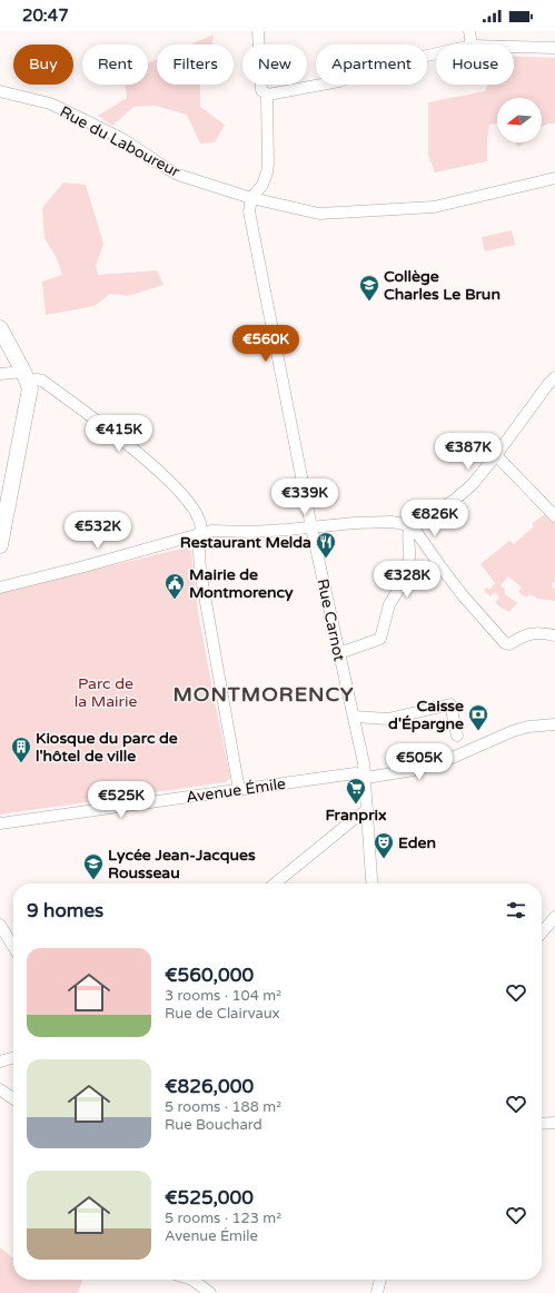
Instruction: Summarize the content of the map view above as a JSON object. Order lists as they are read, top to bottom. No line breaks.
{"streets":{"street":["Rue du Laboureur","Rue Carnot","Avenue Émile"]},"crossings":[["Rue du Laboureur","Rue Carnot"],["Rue Carnot","Avenue Émile"]],"districts":["MONTMORENCY"],"parks":["Parc de la Mairie"],"places":{"school or university":["Collège Charles Le Brun","Lycée Jean-Jacques Rousseau"],"restaurant":["Restaurant Melda"],"public building":["Mairie de Montmorency"],"bank":["Caisse d'Épargne"],"building":["Kiosque du parc de l'hôtel de ville"],"supermarket":["Franprix"],"theatre":["Eden"]},"north":"left","page":{"status":"20:47","chip":["Buy","Rent","Filters","New","Apartment","House"],"price":["€560K","€415K","€387K","€339K","€826K","€532K","€328K","€505K","€525K"],"heading":"9 homes","list":[{"name":"€560,000","note":"3 rooms · 104 m² · Rue de Clairvaux"},{"name":"€826,000","note":"5 rooms · 188 m² · Rue Bouchard"},{"name":"€525,000","note":"5 rooms · 123 m² · Avenue Émile"}]}}
